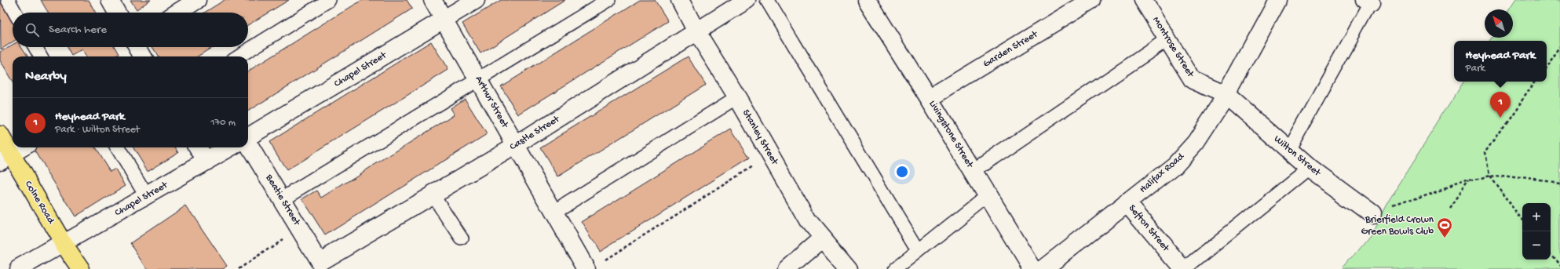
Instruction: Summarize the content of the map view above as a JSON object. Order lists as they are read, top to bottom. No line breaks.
{"streets":{"highway":["Colne Road"],"street":["Montrose Street","Garden Street","Chapel Street","Arthur Street","Castle Street","Livingstone Street","Stanley Street","Wilton Street","Halifax Road","Beatie Street","Sefton Street"]},"crossings":[["Montrose Street","Wilton Street"],["Montrose Street","Halifax Road"],["Garden Street","Livingstone Street"],["Chapel Street","Arthur Street"],["Chapel Street","Colne Road"],["Arthur Street","Castle Street"],["Castle Street","Stanley Street"],["Castle Street","Beatie Street"],["Wilton Street","Halifax Road"],["Halifax Road","Sefton Street"]],"places":{"sports":["Brierfield Crown Green Bowls Club"]},"north":"top left","page":{"search":"Search here","popup":["Heyhead Park","Park"],"heading":"Nearby","pins":"1","list":[{"mark":"1","name":"Heyhead Park","note":"Park · Wilton Street","value":"170 m"}],"map_buttons":["+","−"]}}
